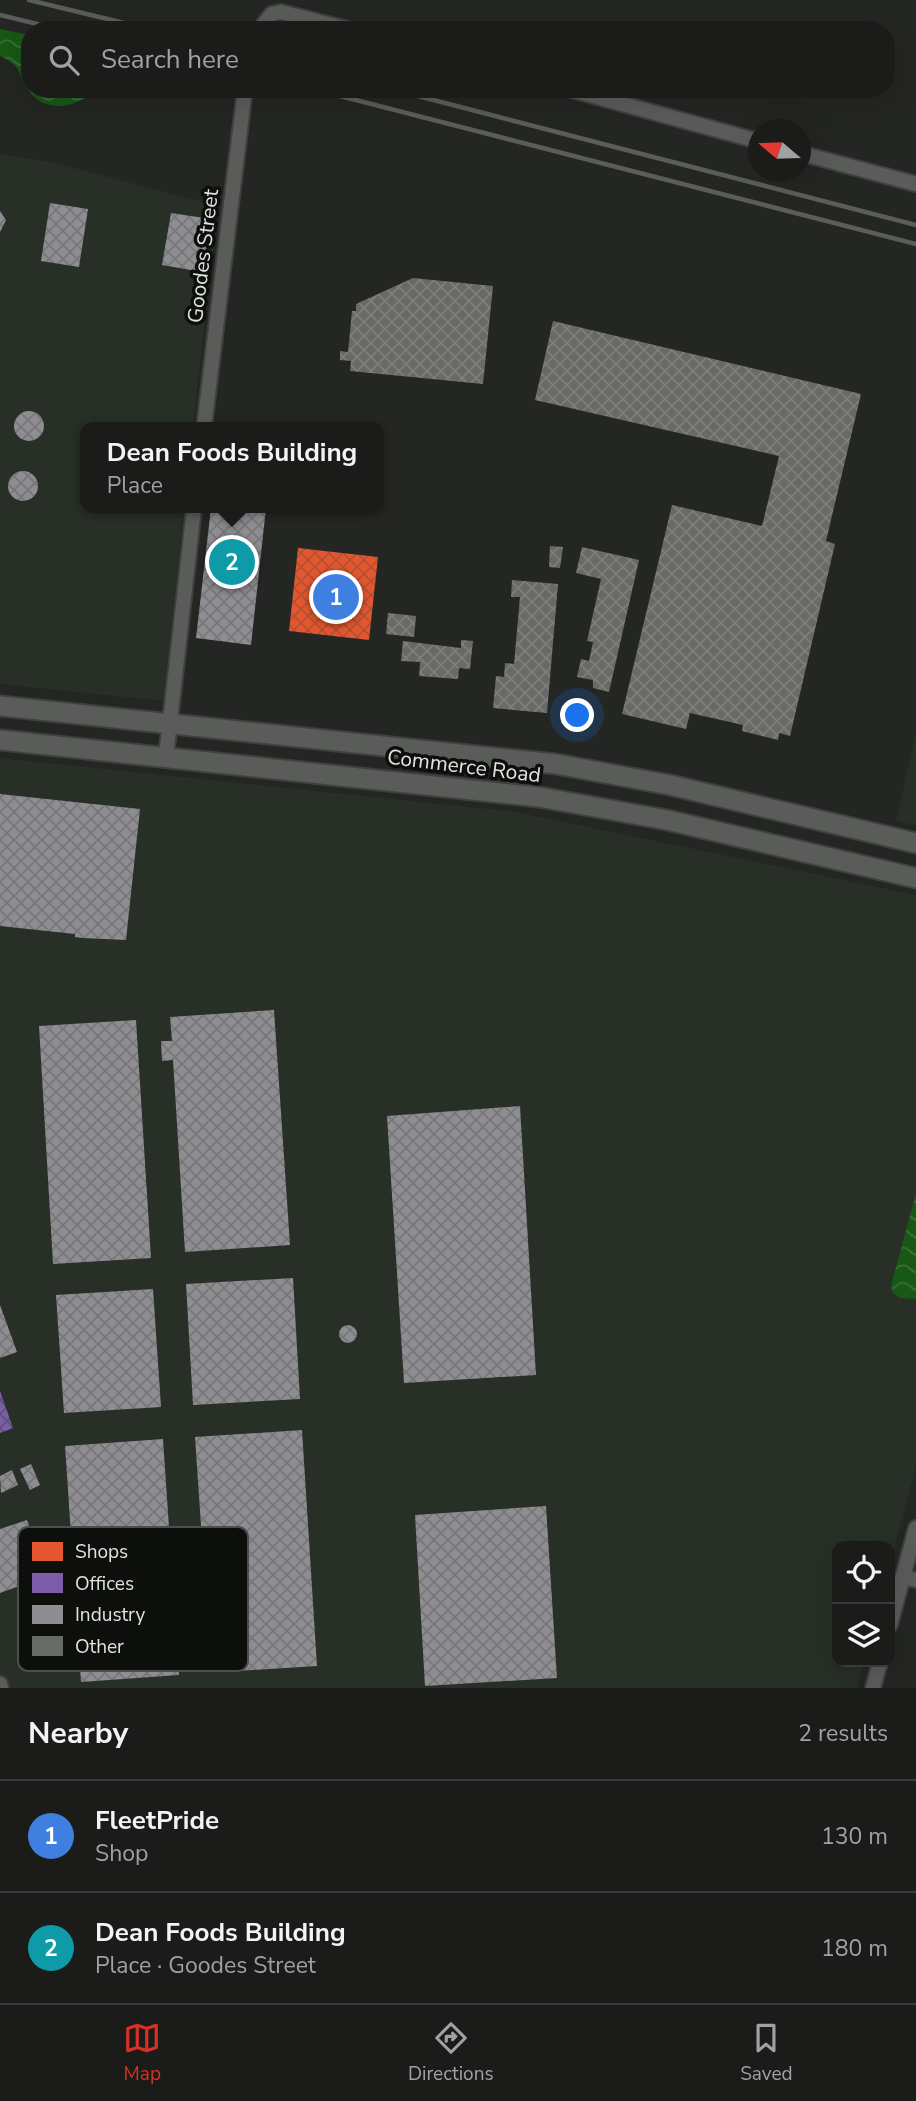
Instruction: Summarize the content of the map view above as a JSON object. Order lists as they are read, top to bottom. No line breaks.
{"streets":{"main road":["Commerce Road"],"street":["Goodes Street"]},"legend":["Shops","Offices","Industry","Other"],"north":"left","page":{"search":"Search here","popup":["Dean Foods Building","Place"],"pins":["2","1"],"heading":["Nearby","2 results"],"list":[{"mark":"1","name":"FleetPride","note":"Shop","value":"130 m"},{"mark":"2","name":"Dean Foods Building","note":"Place · Goodes Street","value":"180 m"}],"nav":["Map","Directions","Saved"]}}
